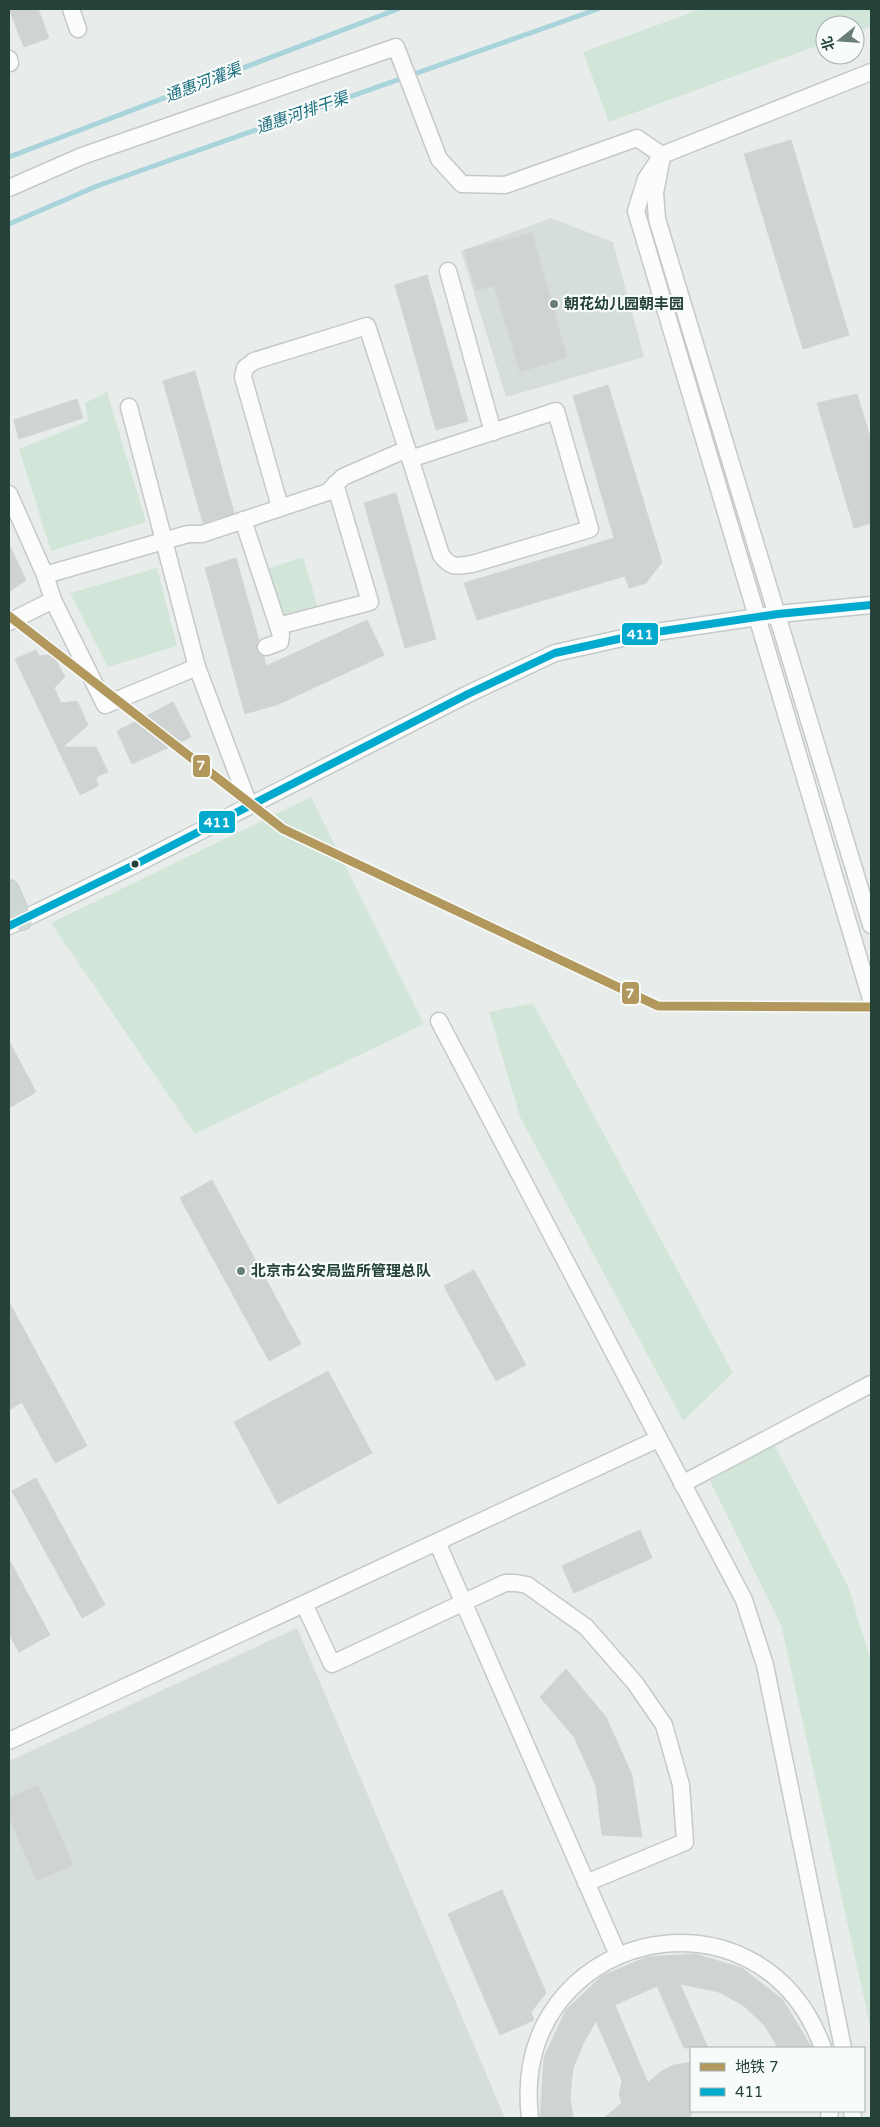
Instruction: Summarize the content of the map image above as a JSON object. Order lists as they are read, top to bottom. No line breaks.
{"water":["通惠河灌渠","通惠河排干渠"],"places":["朝花幼儿园朝丰园","北京市公安局监所管理总队"],"lines":["transit line 411","metro line 7"],"legend":["地铁 7","411"],"north":"left"}
